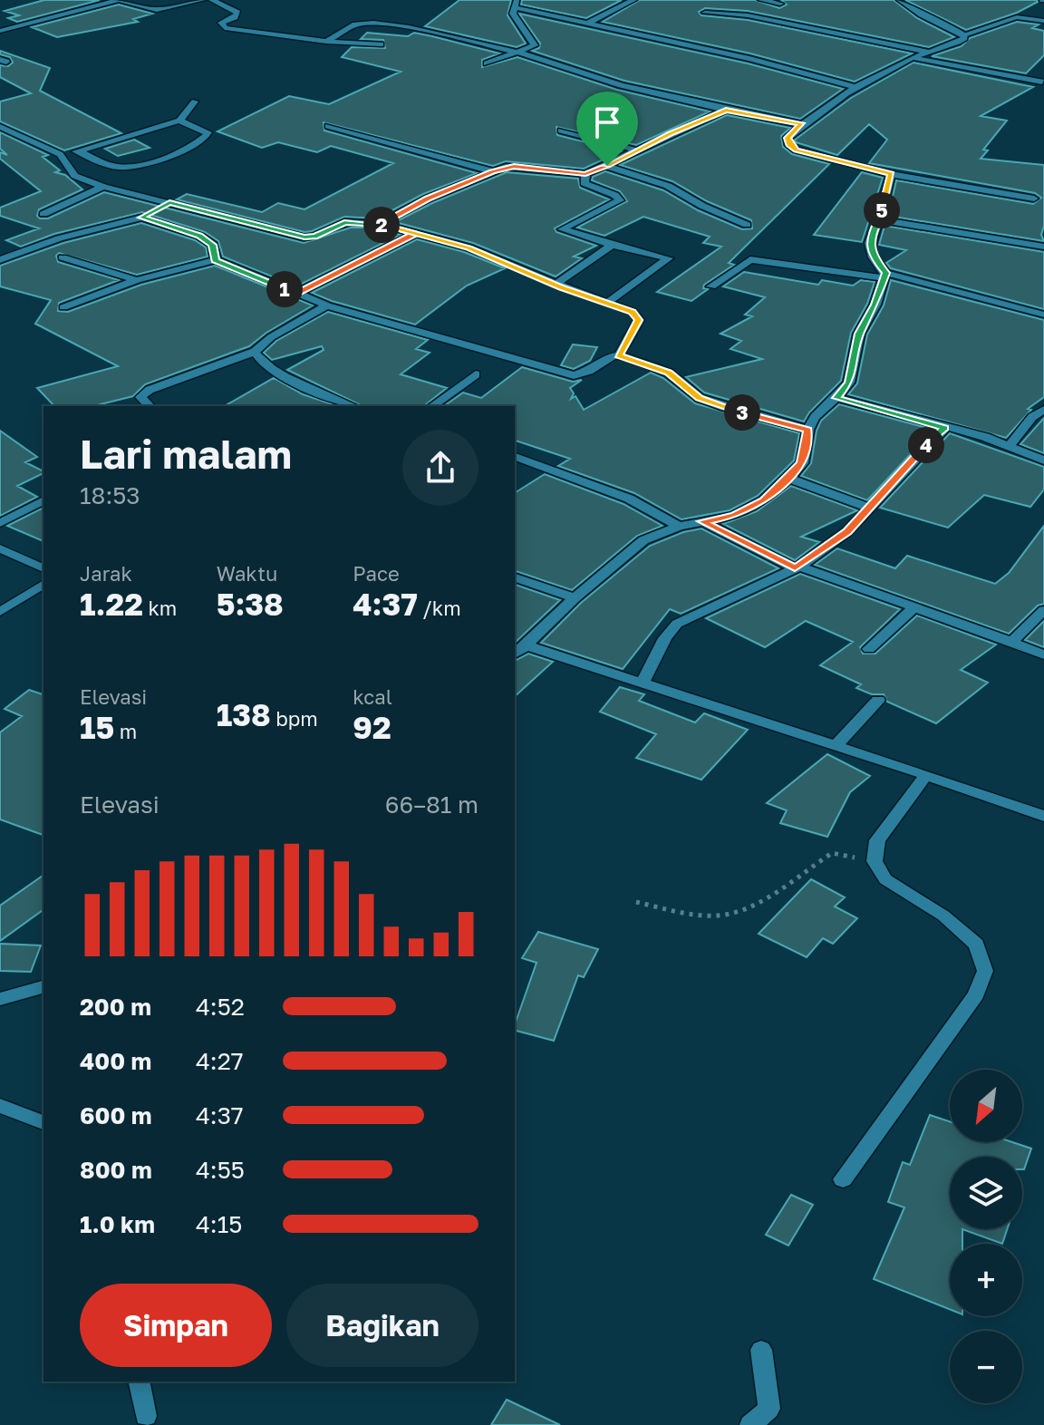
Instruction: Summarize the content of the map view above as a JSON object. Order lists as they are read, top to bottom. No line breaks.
{"north":"bottom left","page":{"pins":["5","2","1","3","4"],"heading":["Lari malam","18:53"],"stats":[["Jarak","1.22 km"],["Waktu","5:38"],["Pace","4:37 /km"],["Elevasi","15 m"],["138 bpm"],["kcal","92"]],"chart":["Elevasi","66–81 m"],"list":[{"name":"200 m","note":"4:52"},{"name":"400 m","note":"4:27"},{"name":"600 m","note":"4:37"},{"name":"800 m","note":"4:55"},{"name":"1.0 km","note":"4:15"}],"map_buttons":["+","−"],"buttons":["Simpan","Bagikan"]}}
